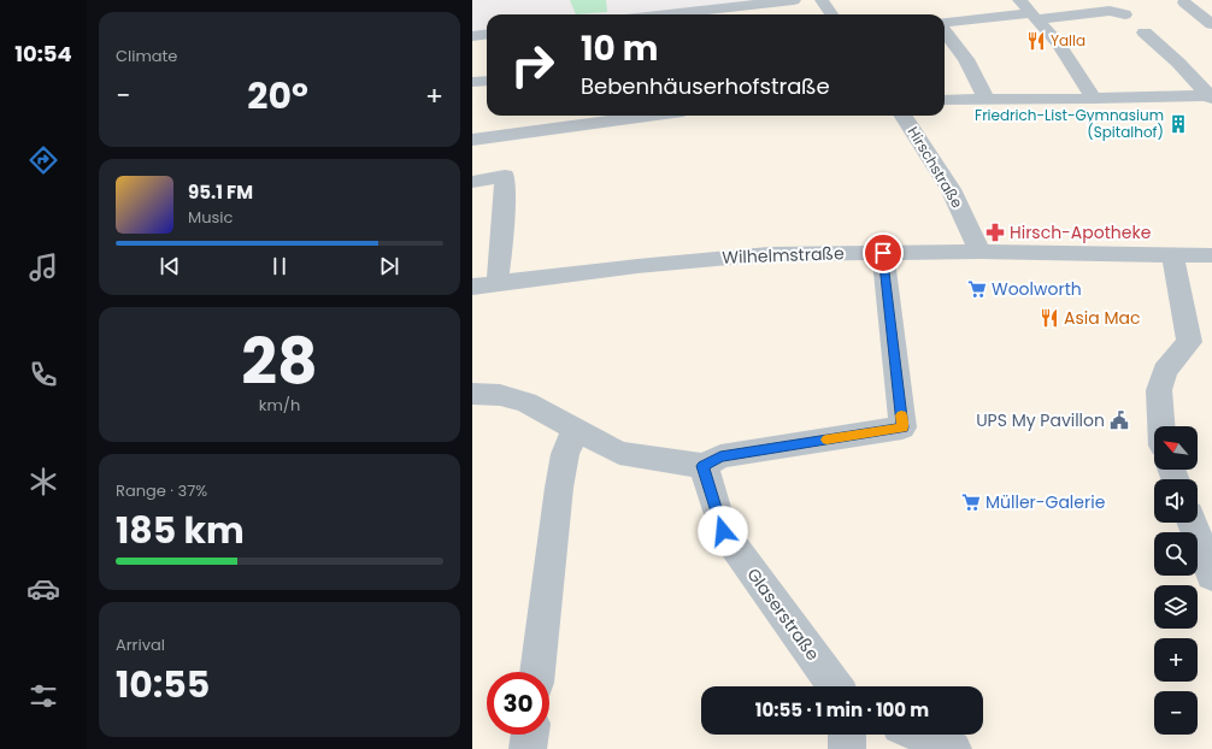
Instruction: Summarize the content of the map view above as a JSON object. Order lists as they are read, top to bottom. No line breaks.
{"streets":{"street":["Hirschstraße","Wilhelmstraße","Glaserstraße"]},"crossings":[["Hirschstraße","Wilhelmstraße"]],"places":{"restaurant":["Yalla","Asia Mac"],"building":["Friedrich-List-Gymnasium (Spitalhof)"],"pharmacy":["Hirsch-Apotheke"],"supermarket":["Woolworth","Müller-Galerie"],"public building":["UPS My Pavillon"]},"north":"top left","page":{"tabs":"10:54","tile":["Climate",["28","km/h"],["Range · 37%","185 km"],["Arrival","10:55"]],"turn":["10 m","Bebenhäuserhofstraße"],"heat":["−","20°","+"],"song":["95.1 FM","Music"],"map_buttons":["+","−"],"limit":"30","trip":"10:55 · 1 min · 100 m"}}
